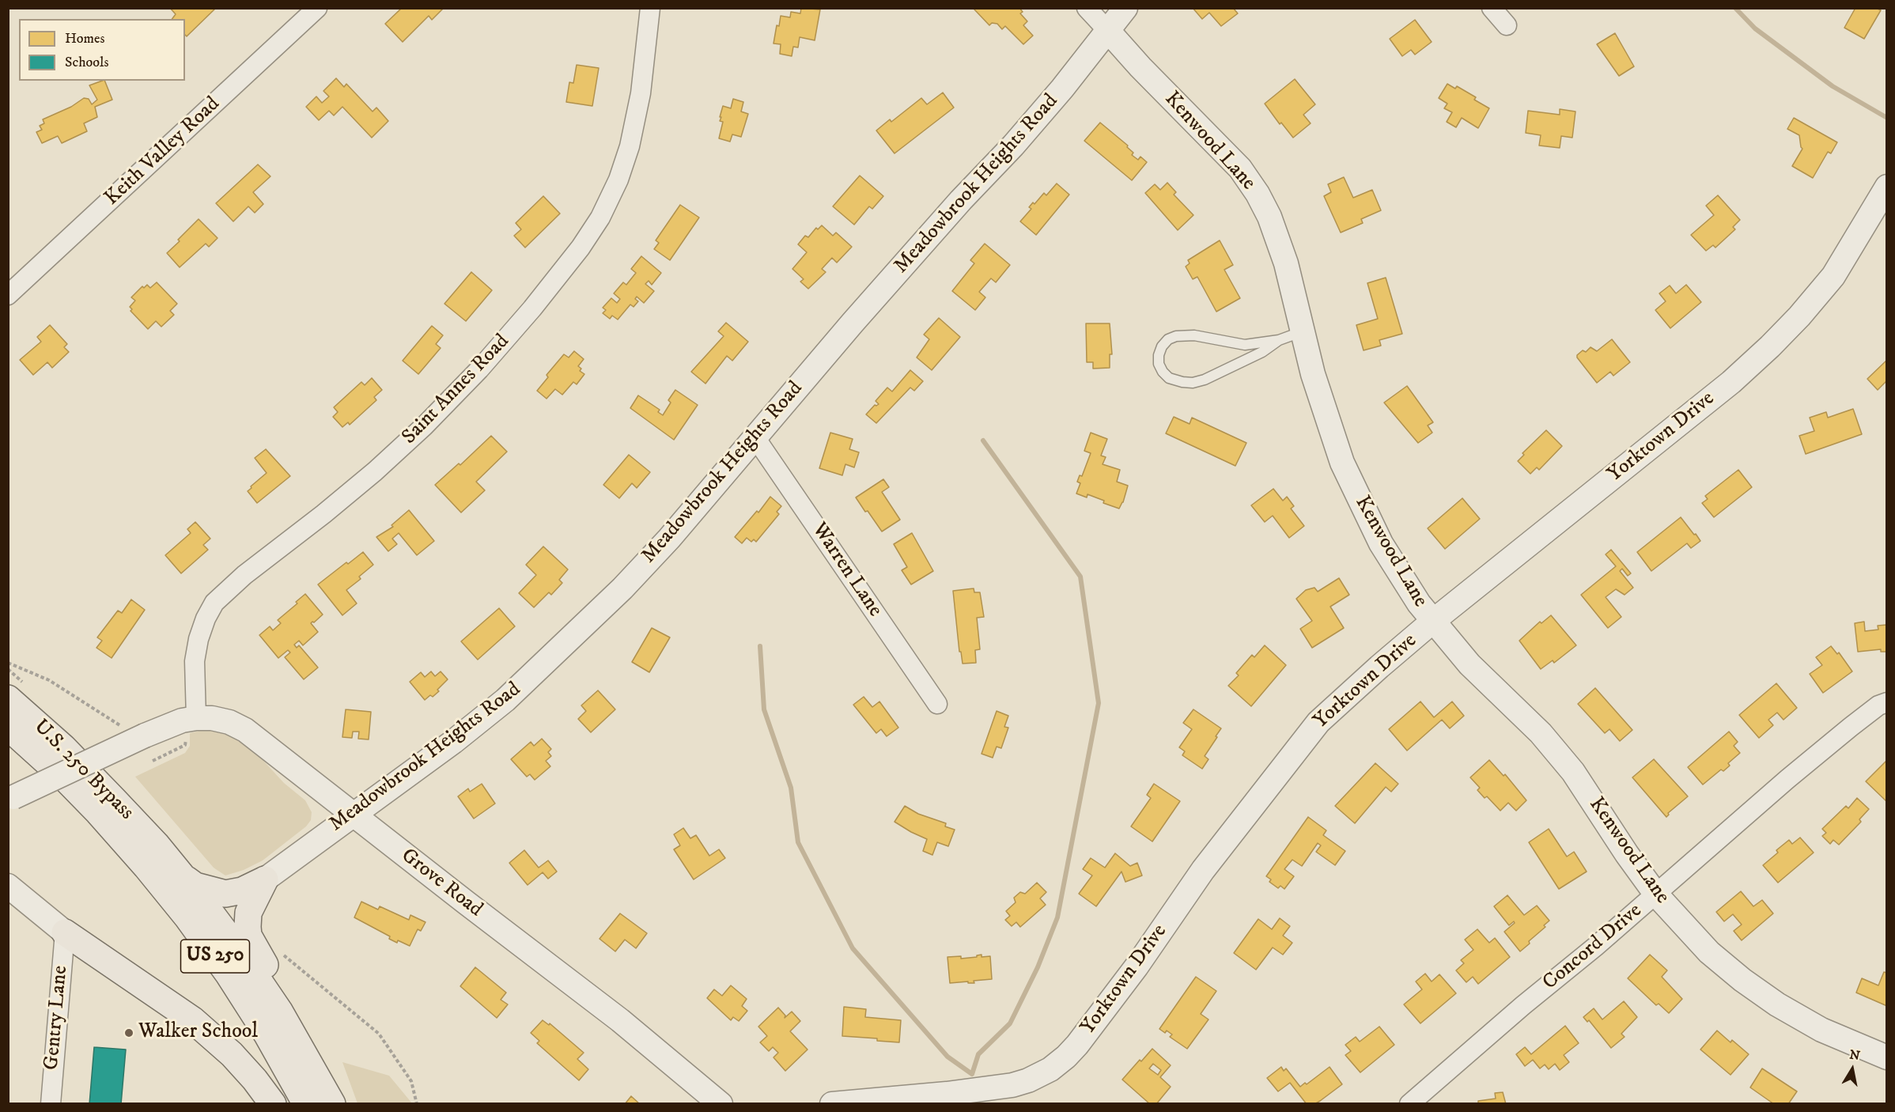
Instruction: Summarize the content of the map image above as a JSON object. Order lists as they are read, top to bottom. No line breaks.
{"streets":{"highway":["U.S. 250 Bypass","US 250"],"street":["Kenwood Lane","Keith Valley Road","Meadowbrook Heights Road","Saint Annes Road","Yorktown Drive","Warren Lane","Grove Road","Concord Drive","Gentry Lane"]},"crossings":[["Kenwood Lane","Meadowbrook Heights Road"],["Kenwood Lane","Yorktown Drive"],["Kenwood Lane","Concord Drive"],["Meadowbrook Heights Road","Warren Lane"],["Meadowbrook Heights Road","Grove Road"],["Saint Annes Road","Grove Road"],["U.S. 250 Bypass","US 250"]],"places":["Walker School"],"legend":["Homes","Schools"],"north":"top"}
